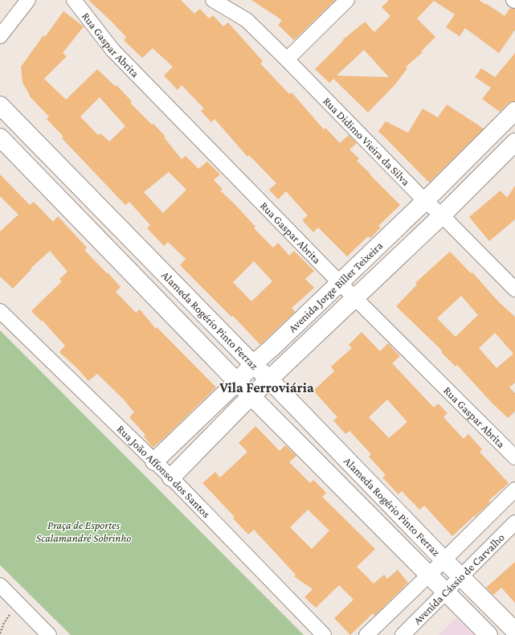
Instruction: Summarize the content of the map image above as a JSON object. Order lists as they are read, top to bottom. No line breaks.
{"streets":{"street":["Rua Gaspar Abrita","Rua Didimo Vieira da Silva","Avenida Jorge Biller Teixeira","Alameda Rogério Pinto Ferraz","Rua João Affonso dos Santos","Avenida Cássio de Carvalho"]},"crossings":[["Rua Gaspar Abrita","Avenida Jorge Biller Teixeira"],["Rua Didimo Vieira da Silva","Avenida Jorge Biller Teixeira"],["Avenida Jorge Biller Teixeira","Alameda Rogério Pinto Ferraz"],["Avenida Jorge Biller Teixeira","Rua João Affonso dos Santos"],["Alameda Rogério Pinto Ferraz","Avenida Cássio de Carvalho"]],"districts":["Vila Ferroviária"],"parks":["Praça de Esportes Scalamandré Sobrinho"]}
